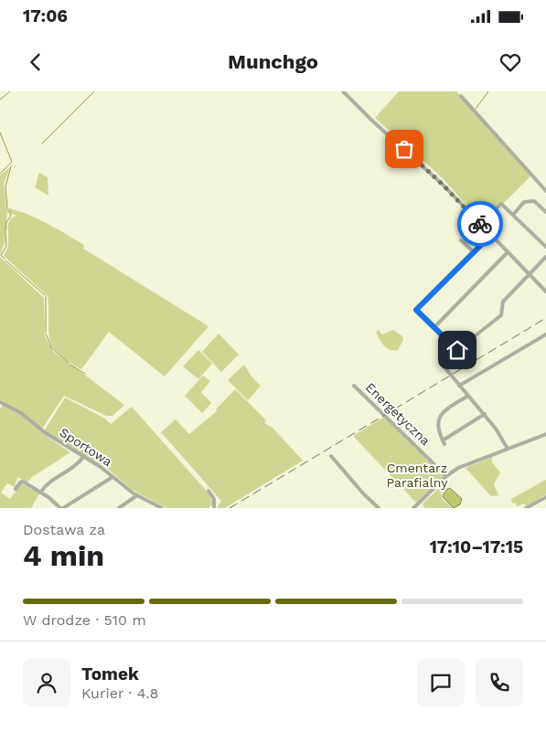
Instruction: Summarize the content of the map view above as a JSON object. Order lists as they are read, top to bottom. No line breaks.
{"streets":{"street":["Energetyczna","Sportowa"]},"parks":["Cmentarz Parafialny"],"page":{"status":"17:06","header":"Munchgo","heading":["4 min","Dostawa za","17:10–17:15"],"panel":["Tomek","Kurier · 4.8"],"bar":"W drodze · 510 m"}}
